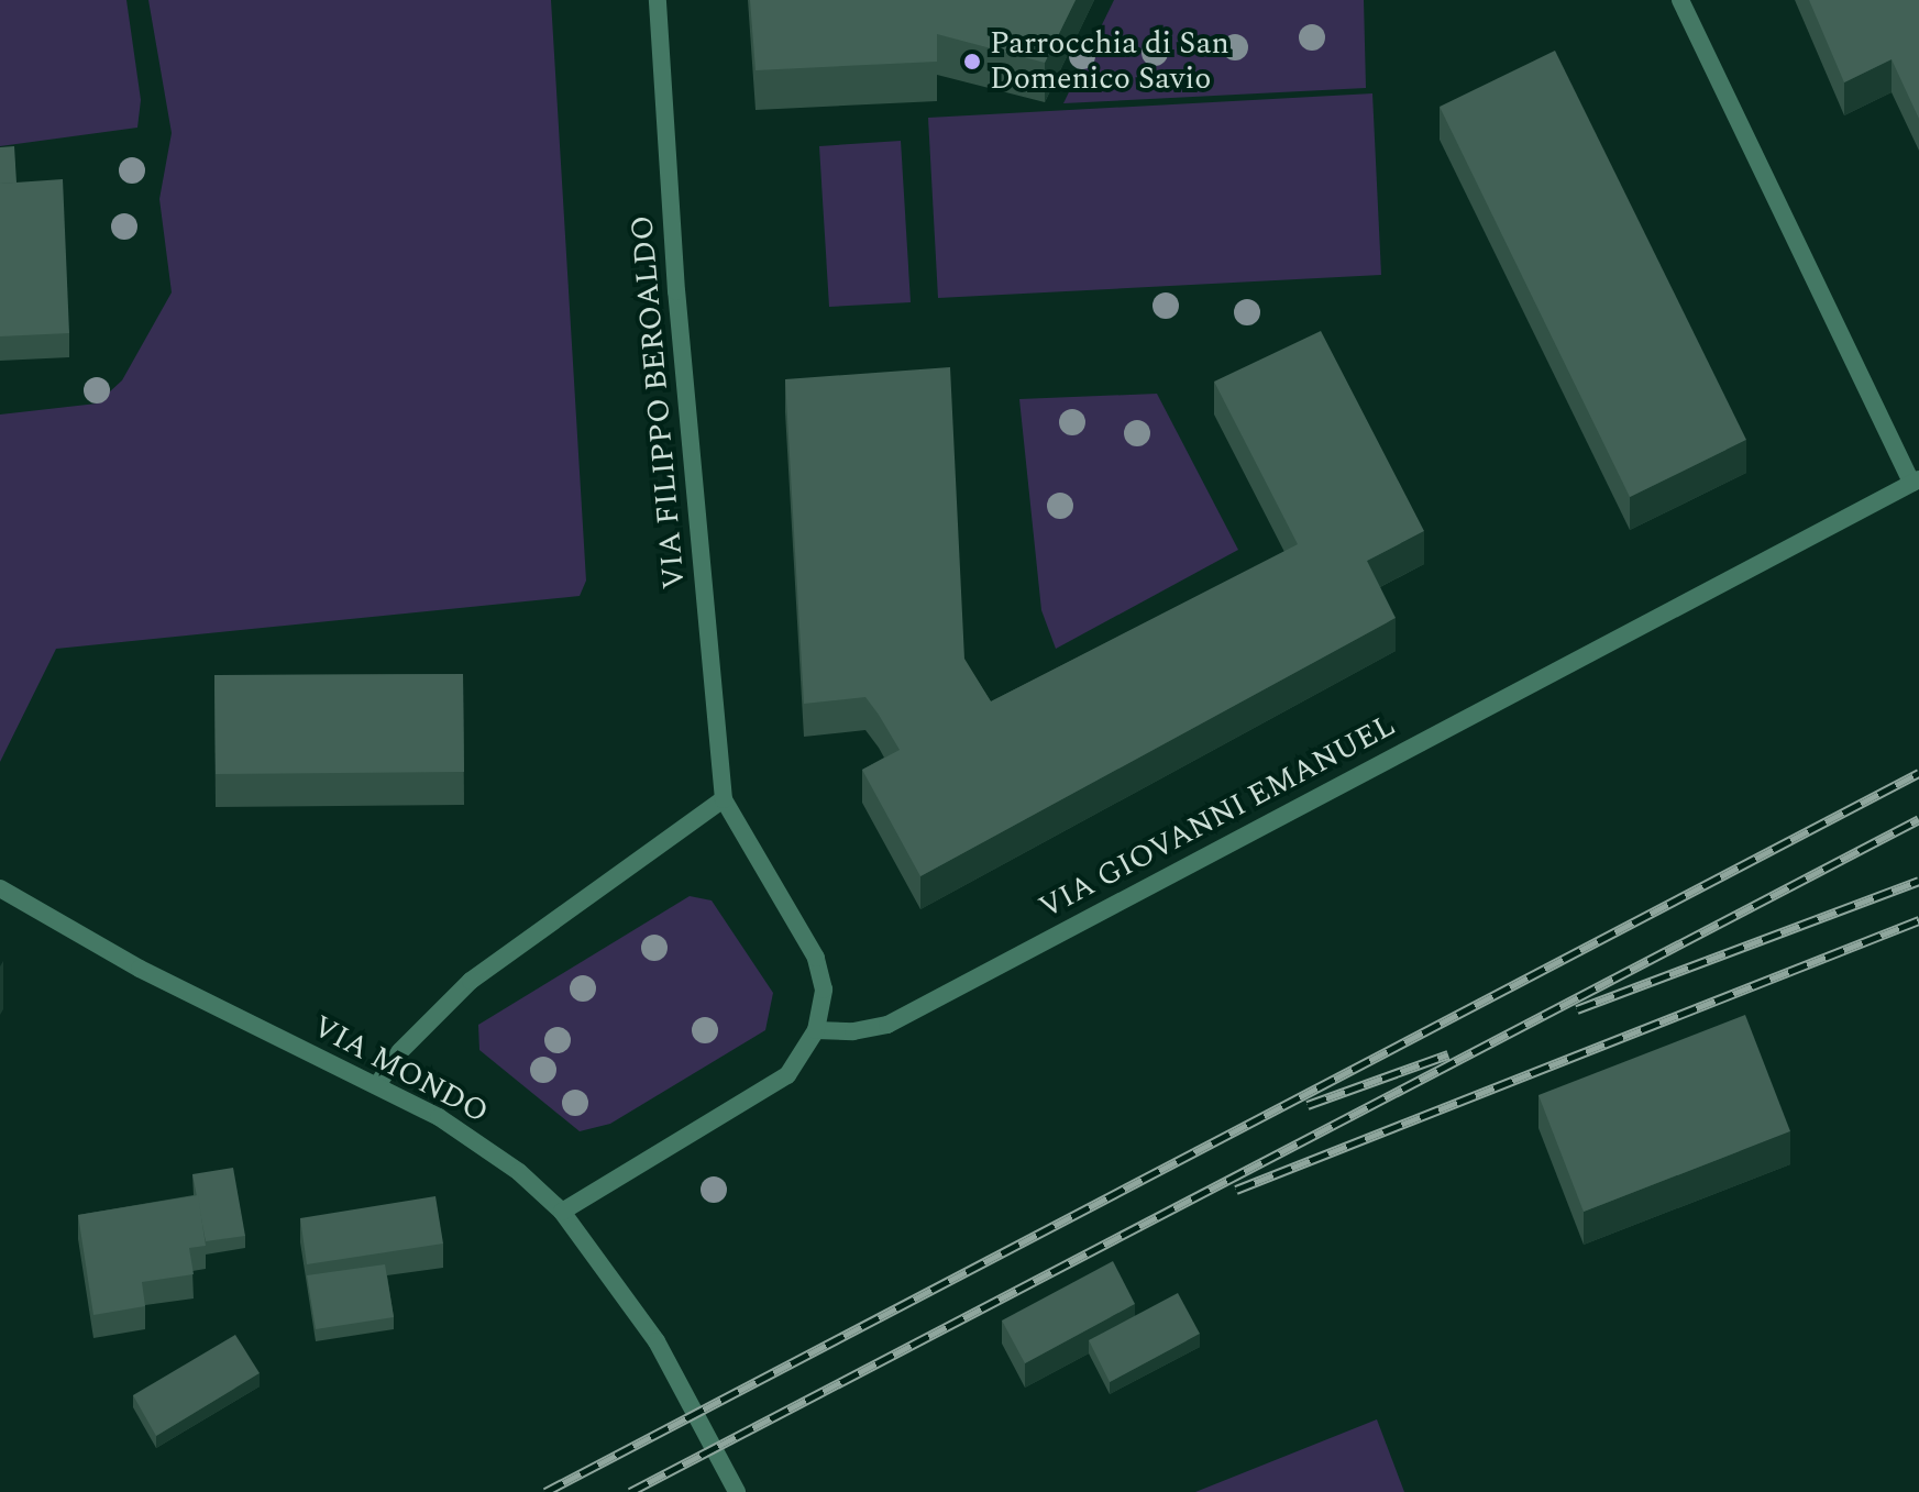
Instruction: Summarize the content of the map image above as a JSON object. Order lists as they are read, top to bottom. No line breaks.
{"streets":{"street":["VIA FILIPPO BEROALDO","VIA GIOVANNI EMANUEL","VIA MONDO"]},"crossings":[["VIA FILIPPO BEROALDO","VIA GIOVANNI EMANUEL"]],"places":["Parrocchia di San Domenico Savio"]}
